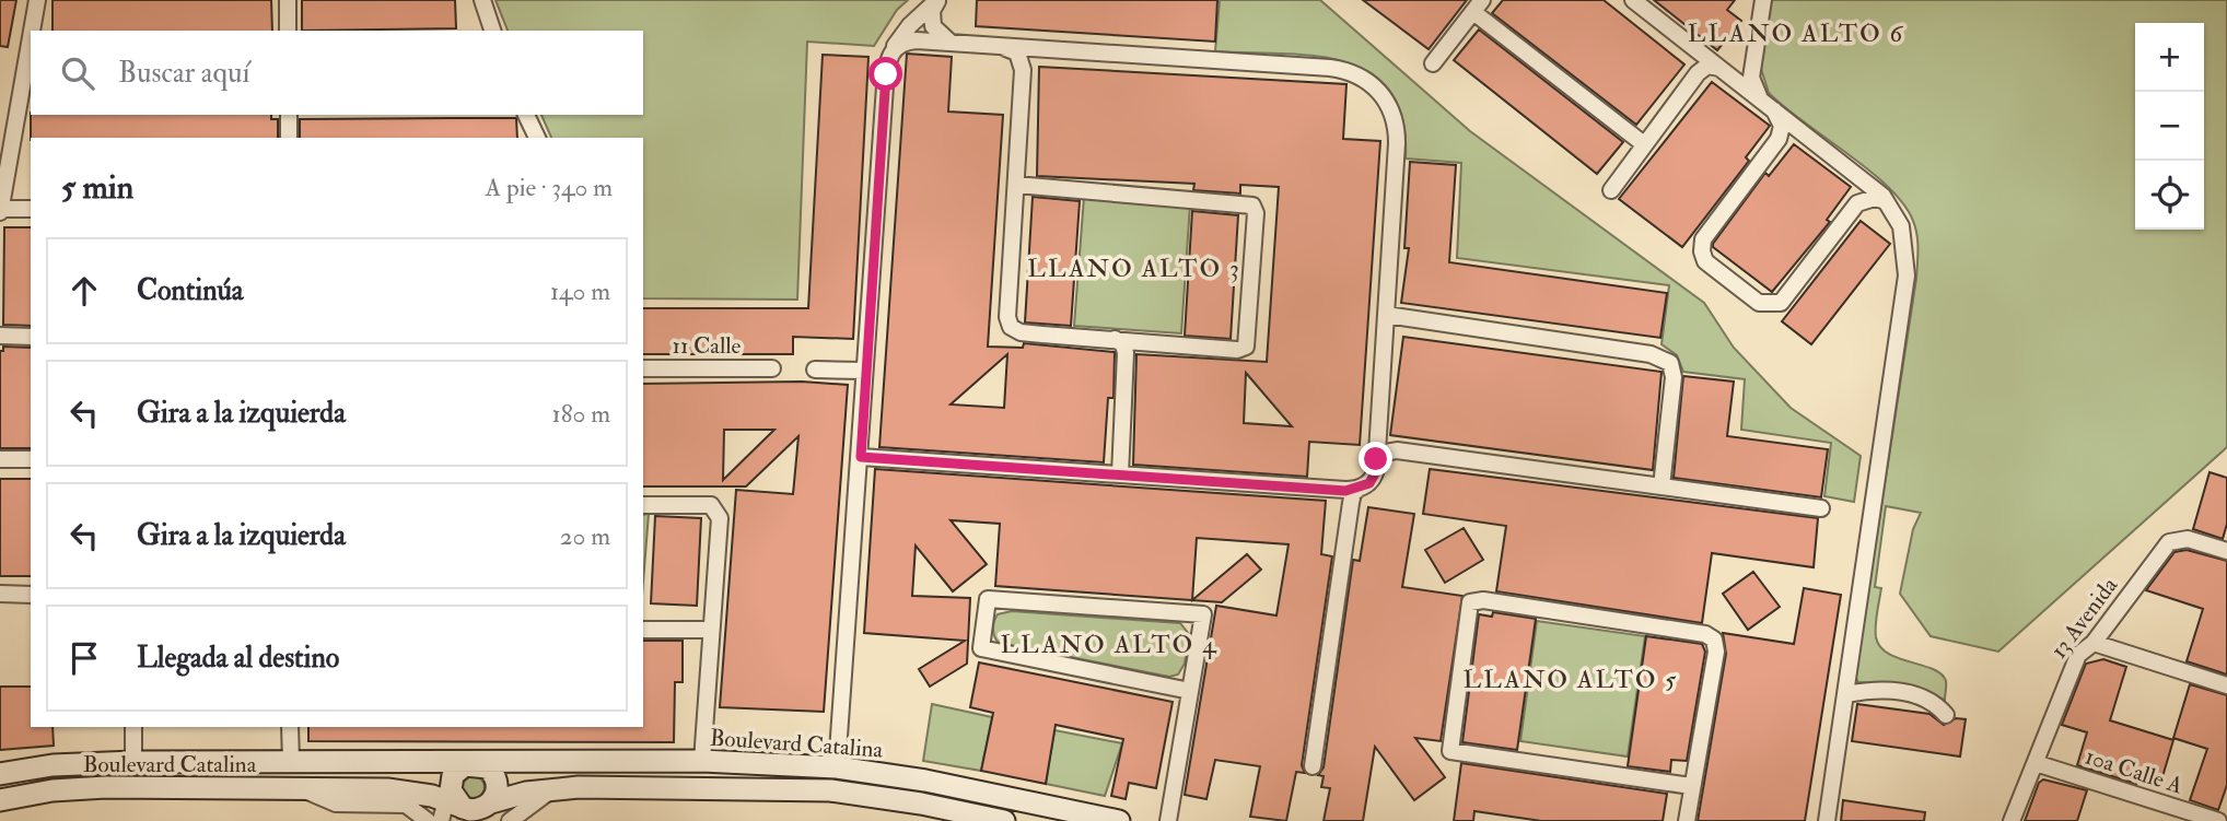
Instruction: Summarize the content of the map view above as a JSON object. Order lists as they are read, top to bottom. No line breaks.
{"streets":{"street":["11 Calle","13 Avenida","Boulevard Catalina","10a Calle A"]},"crossings":[["13 Avenida","10a Calle A"]],"districts":["LLANO ALTO 6","LLANO ALTO 3","LLANO ALTO 4","LLANO ALTO 5"],"page":{"map_buttons":["+","−"],"search":"Buscar aquí","heading":["5 min","A pie · 340 m"],"list":[["Continúa","140 m"],["Gira a la izquierda","180 m"],["Gira a la izquierda","20 m"],"Llegada al destino"]}}
